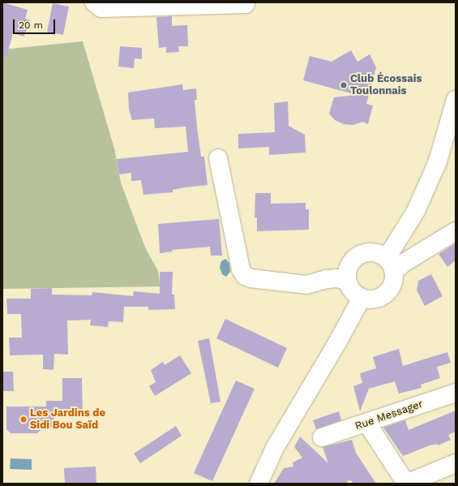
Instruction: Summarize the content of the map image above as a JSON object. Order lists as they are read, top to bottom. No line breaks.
{"streets":{"street":["Rue Messager"]},"places":["Club Écossais Toulonnais","Les Jardins de Sidi Bou Saïd"],"scale_bar":"20 m"}
